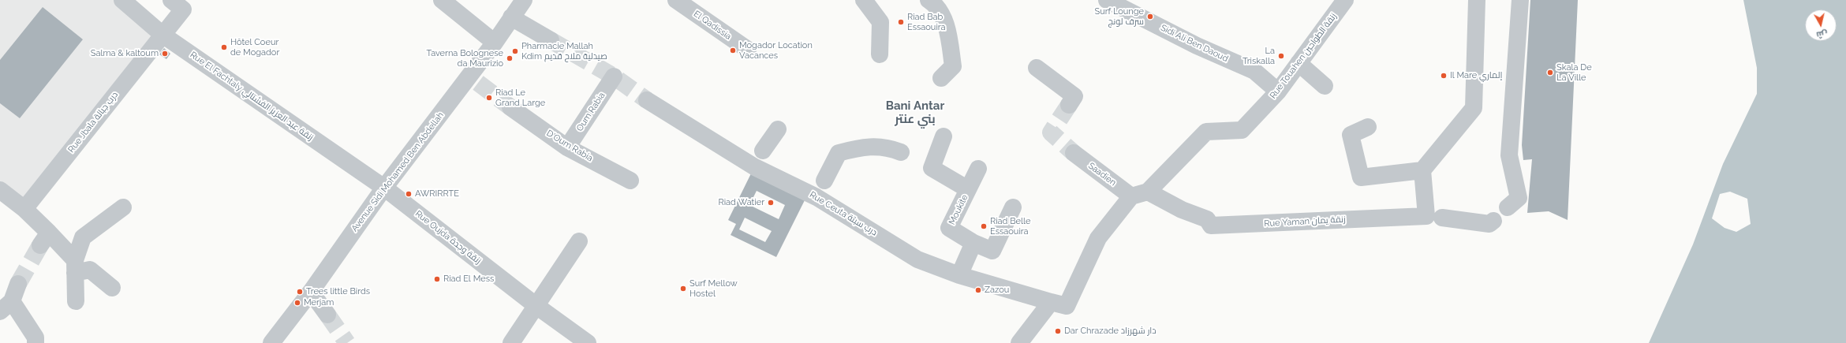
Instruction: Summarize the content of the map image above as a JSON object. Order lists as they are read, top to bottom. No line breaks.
{"streets":{"street":["El Qadissia","Sidi Ali Ben Daoud","Rue Touahen زنقة الطواحين","Rue El Fachtaly زنقة عبد العزيز الفشتالي","Oum Rabia","Rue Jbala درب جبالة","D'Oum Rabia","Avenue Sidi Mohamed Ben Abdellah","Saadien","Moukite","Rue Ceuta درب سبتة","Rue Yaman زنقة يمان","Rue Oujda زنقة وجدة"]},"crossings":[["Sidi Ali Ben Daoud","Rue Touahen زنقة الطواحين"],["Rue Touahen زنقة الطواحين","Saadien"],["Rue Touahen زنقة الطواحين","Rue Yaman زنقة يمان"],["Rue El Fachtaly زنقة عبد العزيز الفشتالي","Rue Jbala درب جبالة"],["Rue El Fachtaly زنقة عبد العزيز الفشتالي","Avenue Sidi Mohamed Ben Abdellah"],["Rue El Fachtaly زنقة عبد العزيز الفشتالي","Rue Oujda زنقة وجدة"],["Oum Rabia","D'Oum Rabia"],["Avenue Sidi Mohamed Ben Abdellah","Rue Oujda زنقة وجدة"]],"districts":["Bani Antar بني عنتر"],"places":["Surf Lounge سرف لونج","Riad Bab Essaouira","Hôtel Coeur de Mogador","Mogador Location Vacances","Pharmacie Mallah Kdim صيدلية ملاح قديم","Salma & kaltoum","La Triskalla","Taverna Bolognese da Maurizio","Skala De La Ville","Il Mare إلماري","Riad Le Grand Large","AWRIRRTE","Riad Watier","Riad Belle Essaouira","Riad El Mess","Surf Mellow Hostel","Zazou","Trees little Birds","Merjam","Dar Chrazade دار شهرزاد"],"north":"bottom"}
